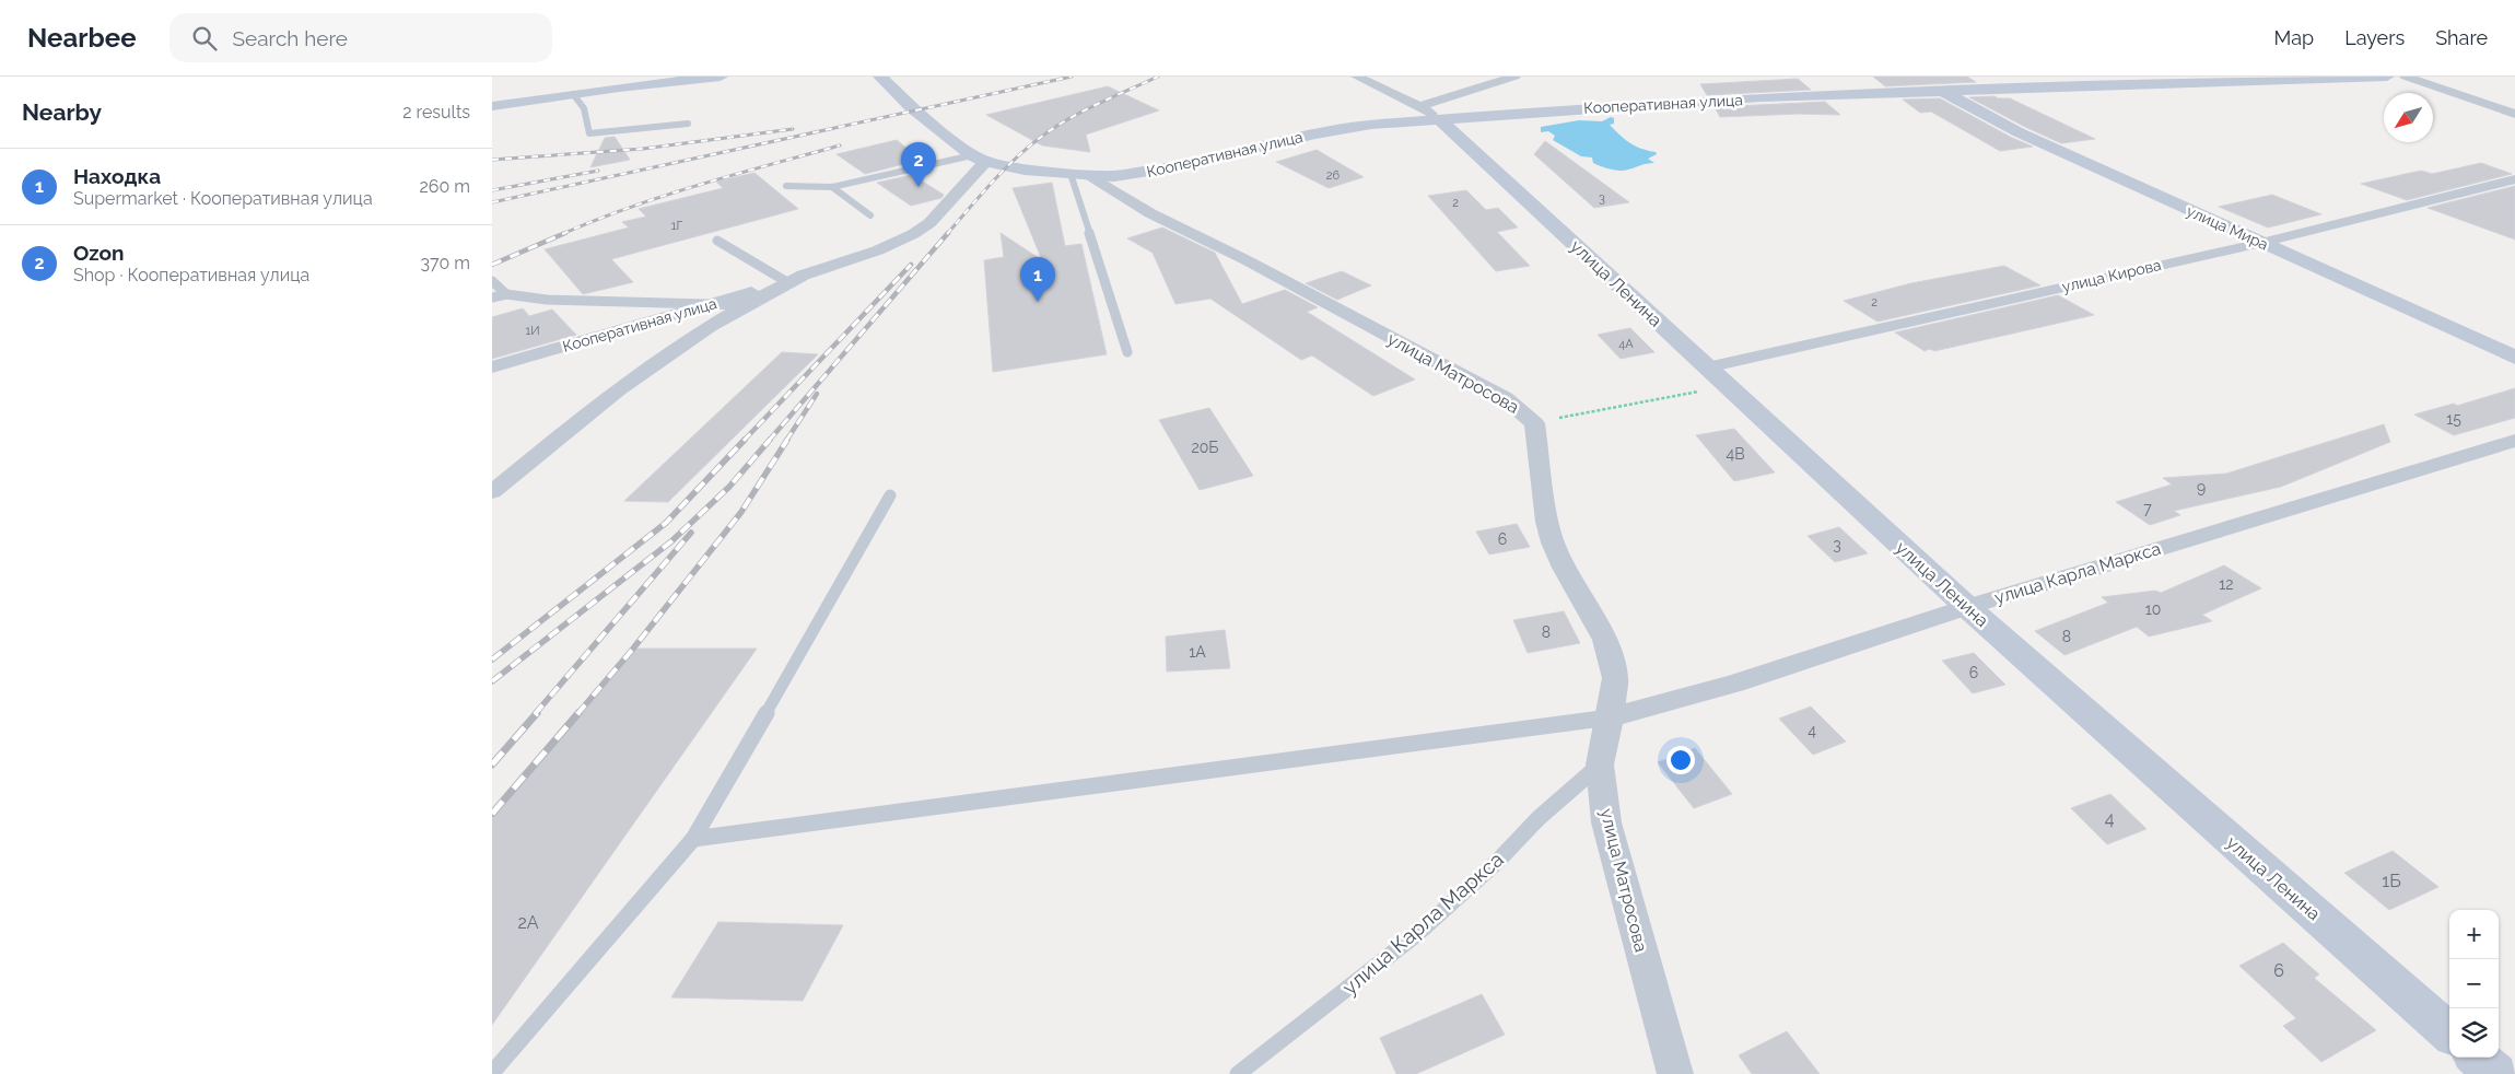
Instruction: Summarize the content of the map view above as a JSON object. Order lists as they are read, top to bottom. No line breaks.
{"streets":{"street":["Кооперативная улица","улица Мира","улица Кирова","улица Ленина","улица Матросова","улица Карла Маркса"]},"crossings":[["Кооперативная улица","улица Мира"],["Кооперативная улица","улица Ленина"],["Кооперативная улица","улица Матросова"],["улица Мира","улица Кирова"],["улица Кирова","улица Ленина"],["улица Ленина","улица Карла Маркса"],["улица Матросова","улица Карла Маркса"]],"house_numbers":["26","3","2","1Г","2","1И","4А","15","20Б","4В","9","7","6","3","12","10","8","8","1А","6","4","4","1Б","2А","6"],"north":"bottom left","page":{"header":"Nearbee","search":"Search here","nav":["Map","Layers","Share"],"heading":["Nearby","2 results"],"pins":["2","1"],"list":[{"mark":"1","name":"Находка","note":"Supermarket · Кооперативная улица","value":"260 m"},{"mark":"2","name":"Ozon","note":"Shop · Кооперативная улица","value":"370 m"}],"map_buttons":["+","−"]}}
